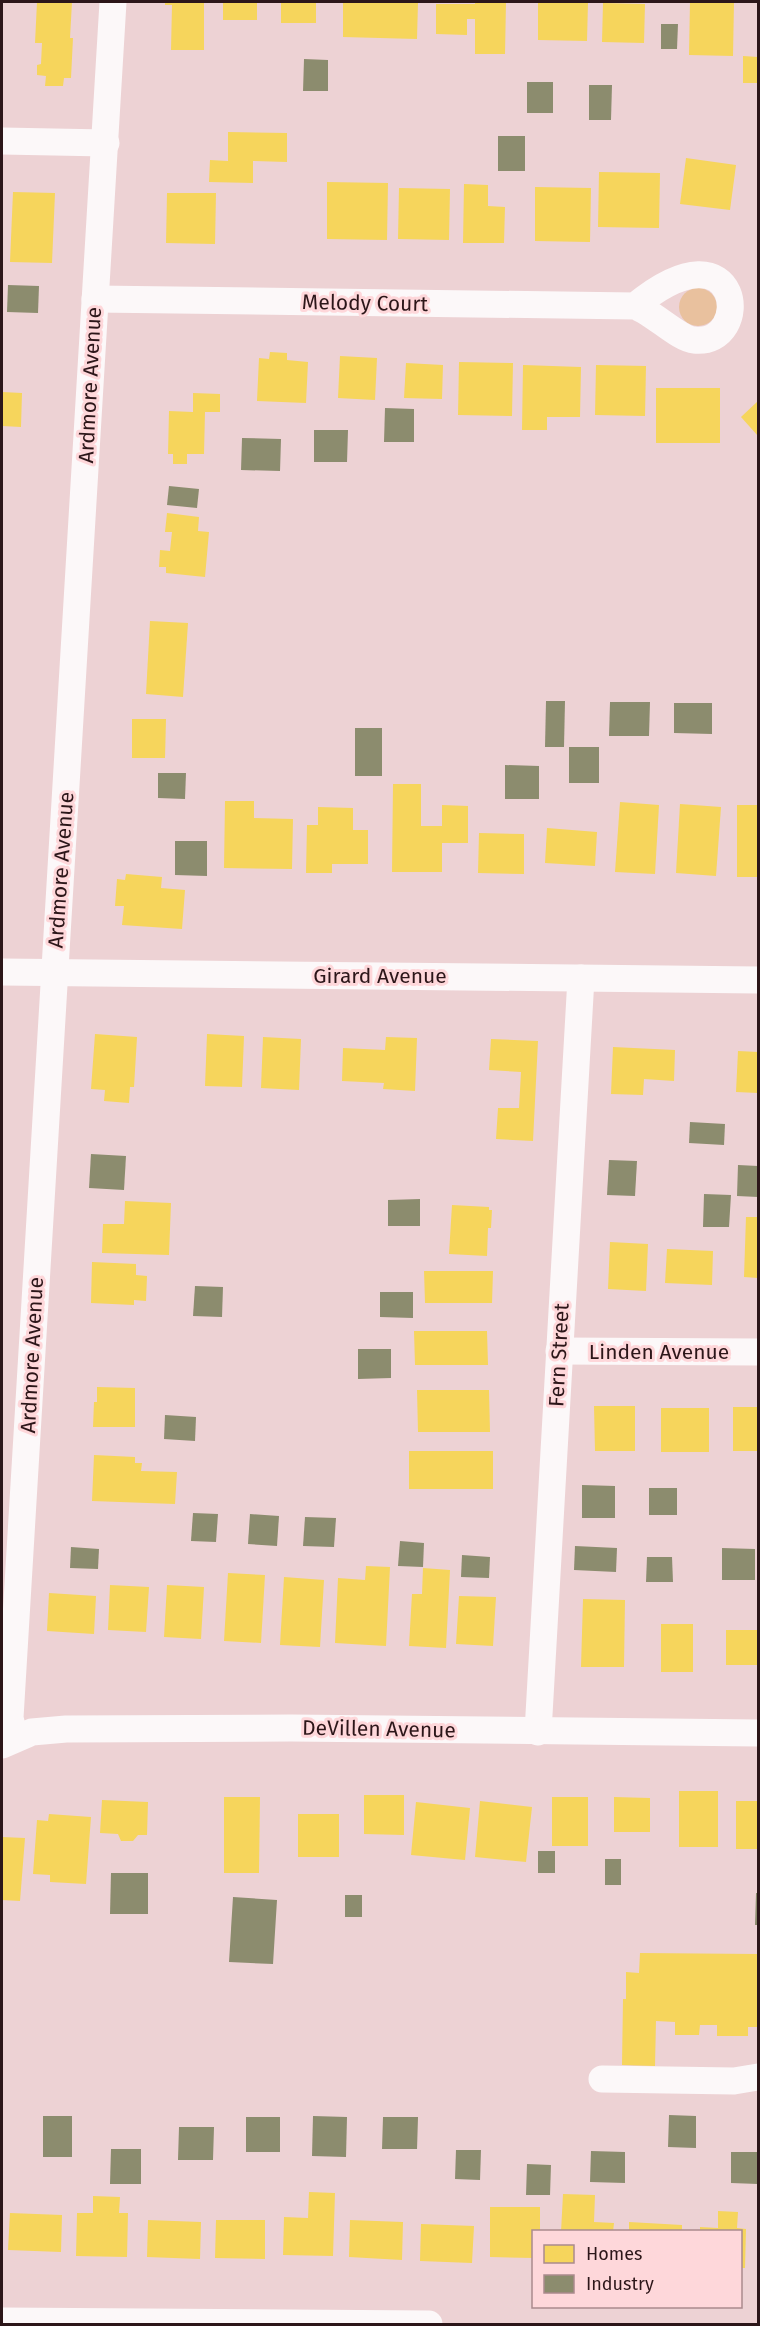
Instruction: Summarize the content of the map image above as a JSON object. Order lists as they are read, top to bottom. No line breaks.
{"streets":{"street":["Melody Court","Ardmore Avenue","Girard Avenue","Linden Avenue","Fern Street","DeVillen Avenue"]},"crossings":[["Melody Court","Ardmore Avenue"],["Ardmore Avenue","Girard Avenue"],["Ardmore Avenue","DeVillen Avenue"],["Girard Avenue","Fern Street"],["Linden Avenue","Fern Street"],["Fern Street","DeVillen Avenue"]],"legend":["Homes","Industry"]}
